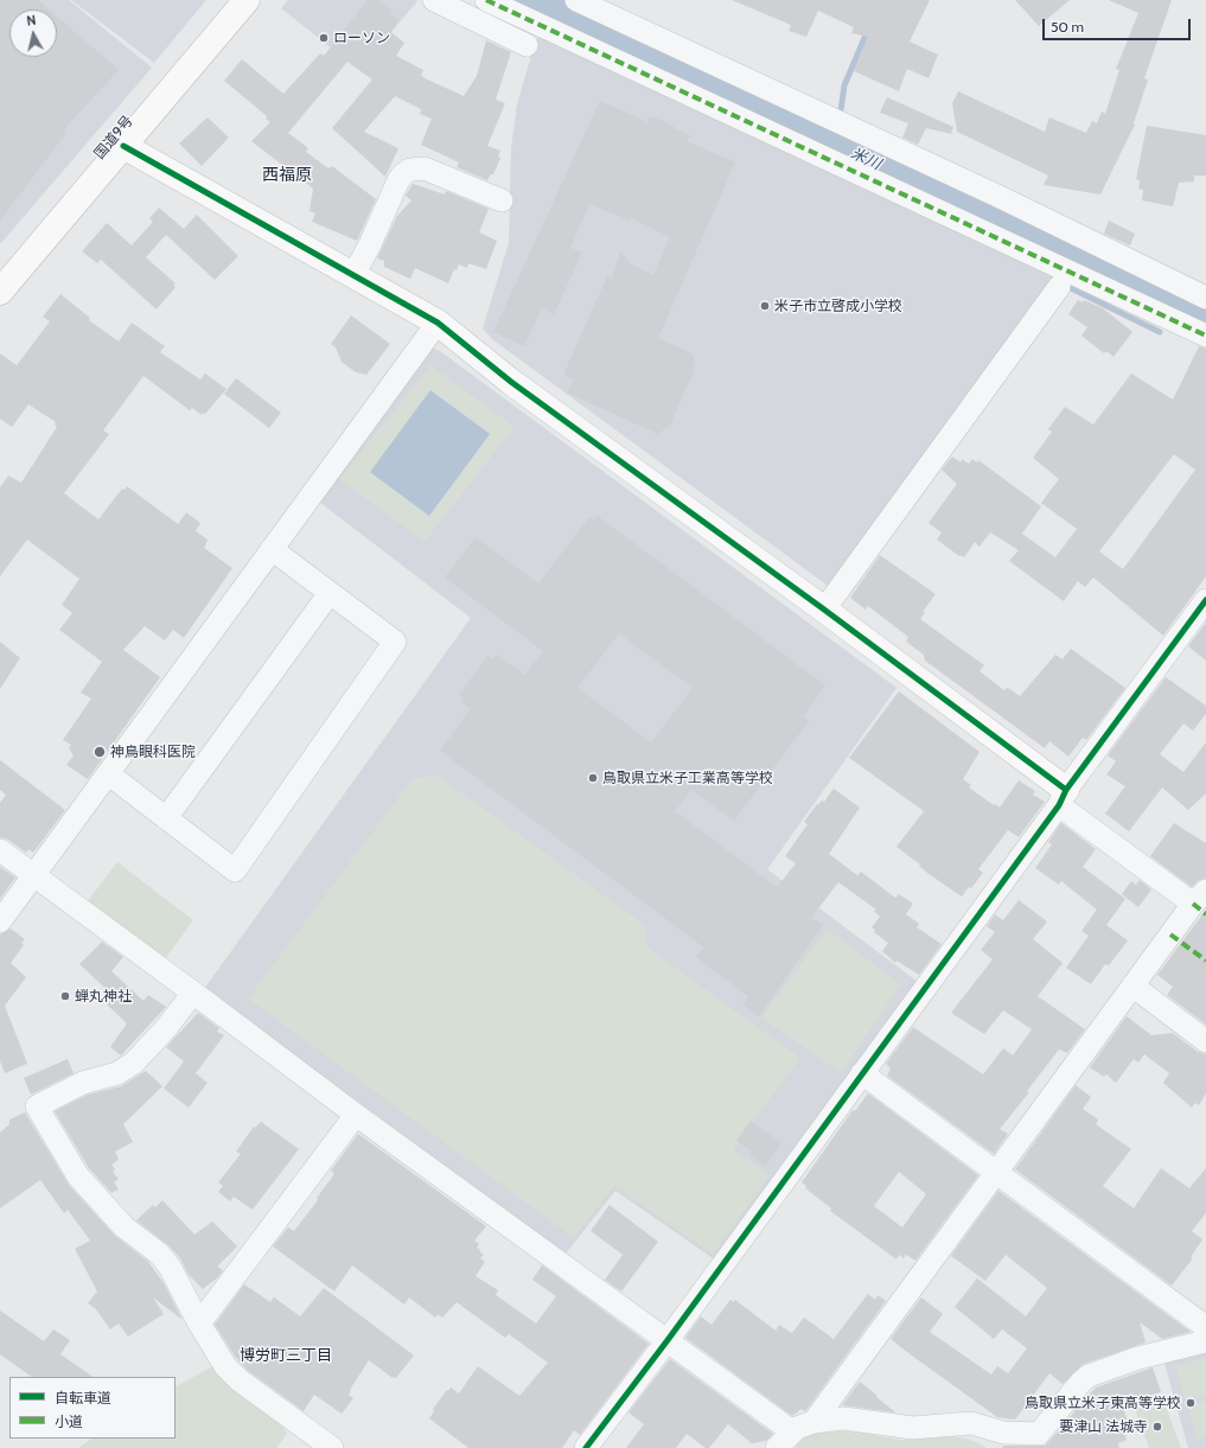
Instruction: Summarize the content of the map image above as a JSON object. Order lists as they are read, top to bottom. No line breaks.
{"streets":{"main road":["国道9号"]},"districts":["西福原","博労町三丁目"],"water":["米川"],"places":["ローソン","米子市立啓成小学校","神鳥眼科医院","鳥取県立米子工業高等学校","蝉丸神社","鳥取県立米子東高等学校","要津山 法城寺"],"legend":["自転車道","小道"],"scale_bar":"50 m","north":"top"}
